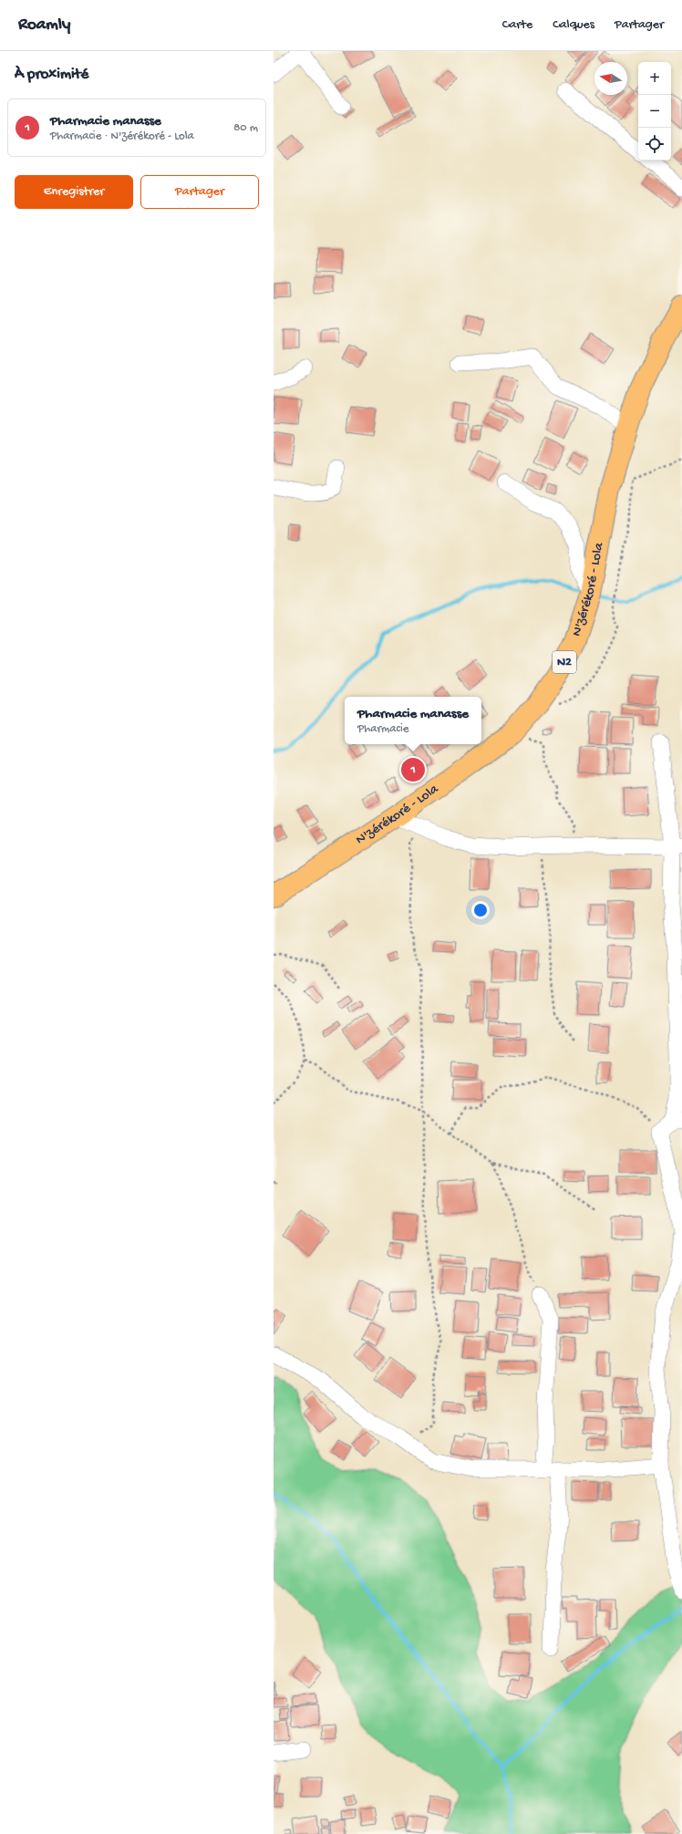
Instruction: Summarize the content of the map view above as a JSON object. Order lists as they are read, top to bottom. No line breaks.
{"streets":{"highway":["N'zérékoré - Lola","N2"]},"north":"left","page":{"header":"Roamly","nav":["Carte","Calques","Partager"],"heading":"À proximité","map_buttons":["+","−"],"list":[{"mark":"1","name":"Pharmacie manasse","note":"Pharmacie · N'zérékoré - Lola","value":"80 m"}],"buttons":["Enregistrer","Partager"],"popup":["Pharmacie manasse","Pharmacie"],"pins":"1"}}
